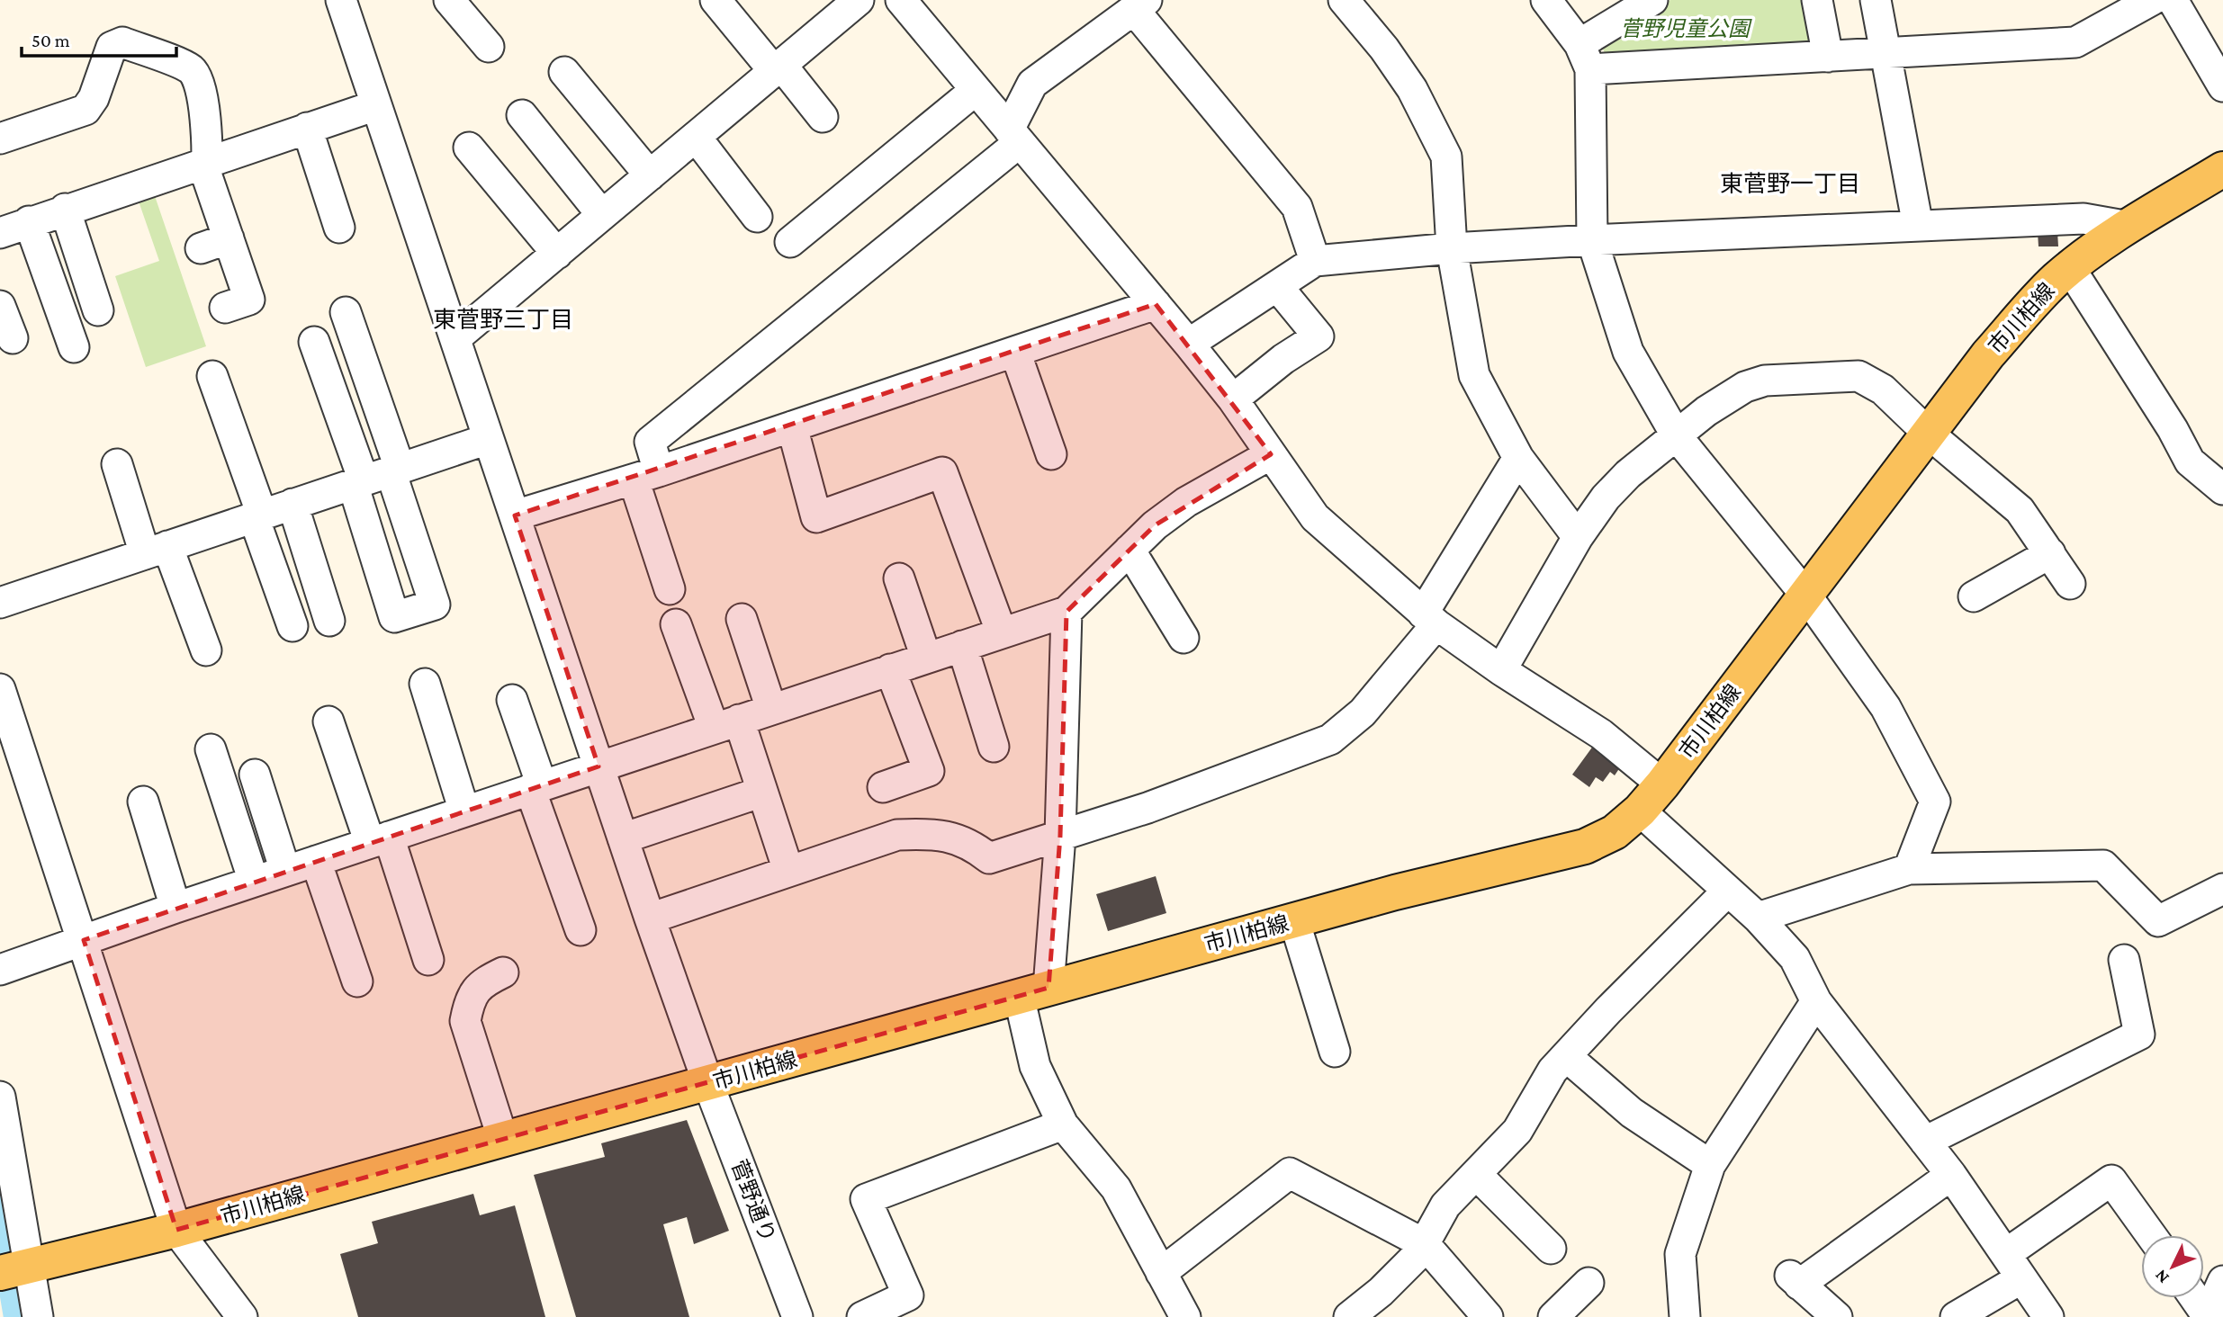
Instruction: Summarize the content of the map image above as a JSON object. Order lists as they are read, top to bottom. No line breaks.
{"streets":{"main road":["市川柏線"],"street":["菅野通り"]},"crossings":[["市川柏線","菅野通り"]],"districts":["東菅野一丁目","東菅野三丁目"],"parks":["菅野児童公園"],"scale_bar":"50 m","north":"bottom left"}
